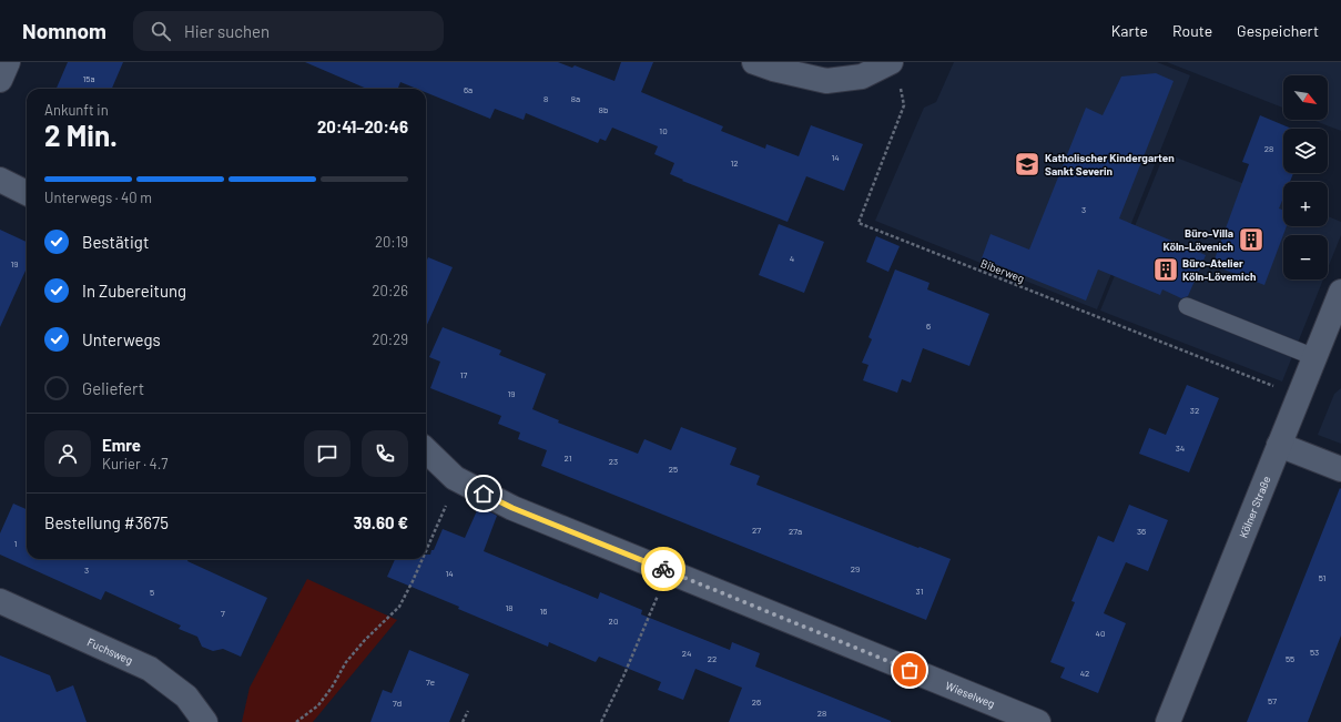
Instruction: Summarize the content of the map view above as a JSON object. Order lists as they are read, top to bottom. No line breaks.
{"streets":{"street":["Kölner Straße","Fuchsweg","Wieselweg"],"path":["Biberweg"]},"crossings":[["Biberweg","Kölner Straße"]],"places":{"school or university":["Katholischer Kindergarten Sankt Severin"],"building":["Büro-Villa Köln-Lövenich","Büro-Atelier Köln-Lövemich"]},"house_numbers":["15a","6a","8","8a","8b","10","28","14","12","3","4","19","6","17","19","32","34","21","23","25","27","27a","36","1","29","3","14","51","31","5","18","16","7","20","40","53","24","22","55","42","7e","57","26","7d","28"],"north":"bottom right","page":{"header":"Nomnom","search":"Hier suchen","nav":["Karte","Route","Gespeichert"],"map_buttons":["+","−"],"heading":["2 Min.","Ankunft in","20:41–20:46"],"panel":["Emre","Kurier · 4.7","Bestellung #3675","39.60 €"],"bar":"Unterwegs · 40 m","list":[["Bestätigt","20:19"],["In Zubereitung","20:26"],["Unterwegs","20:29"],"Geliefert"]}}
